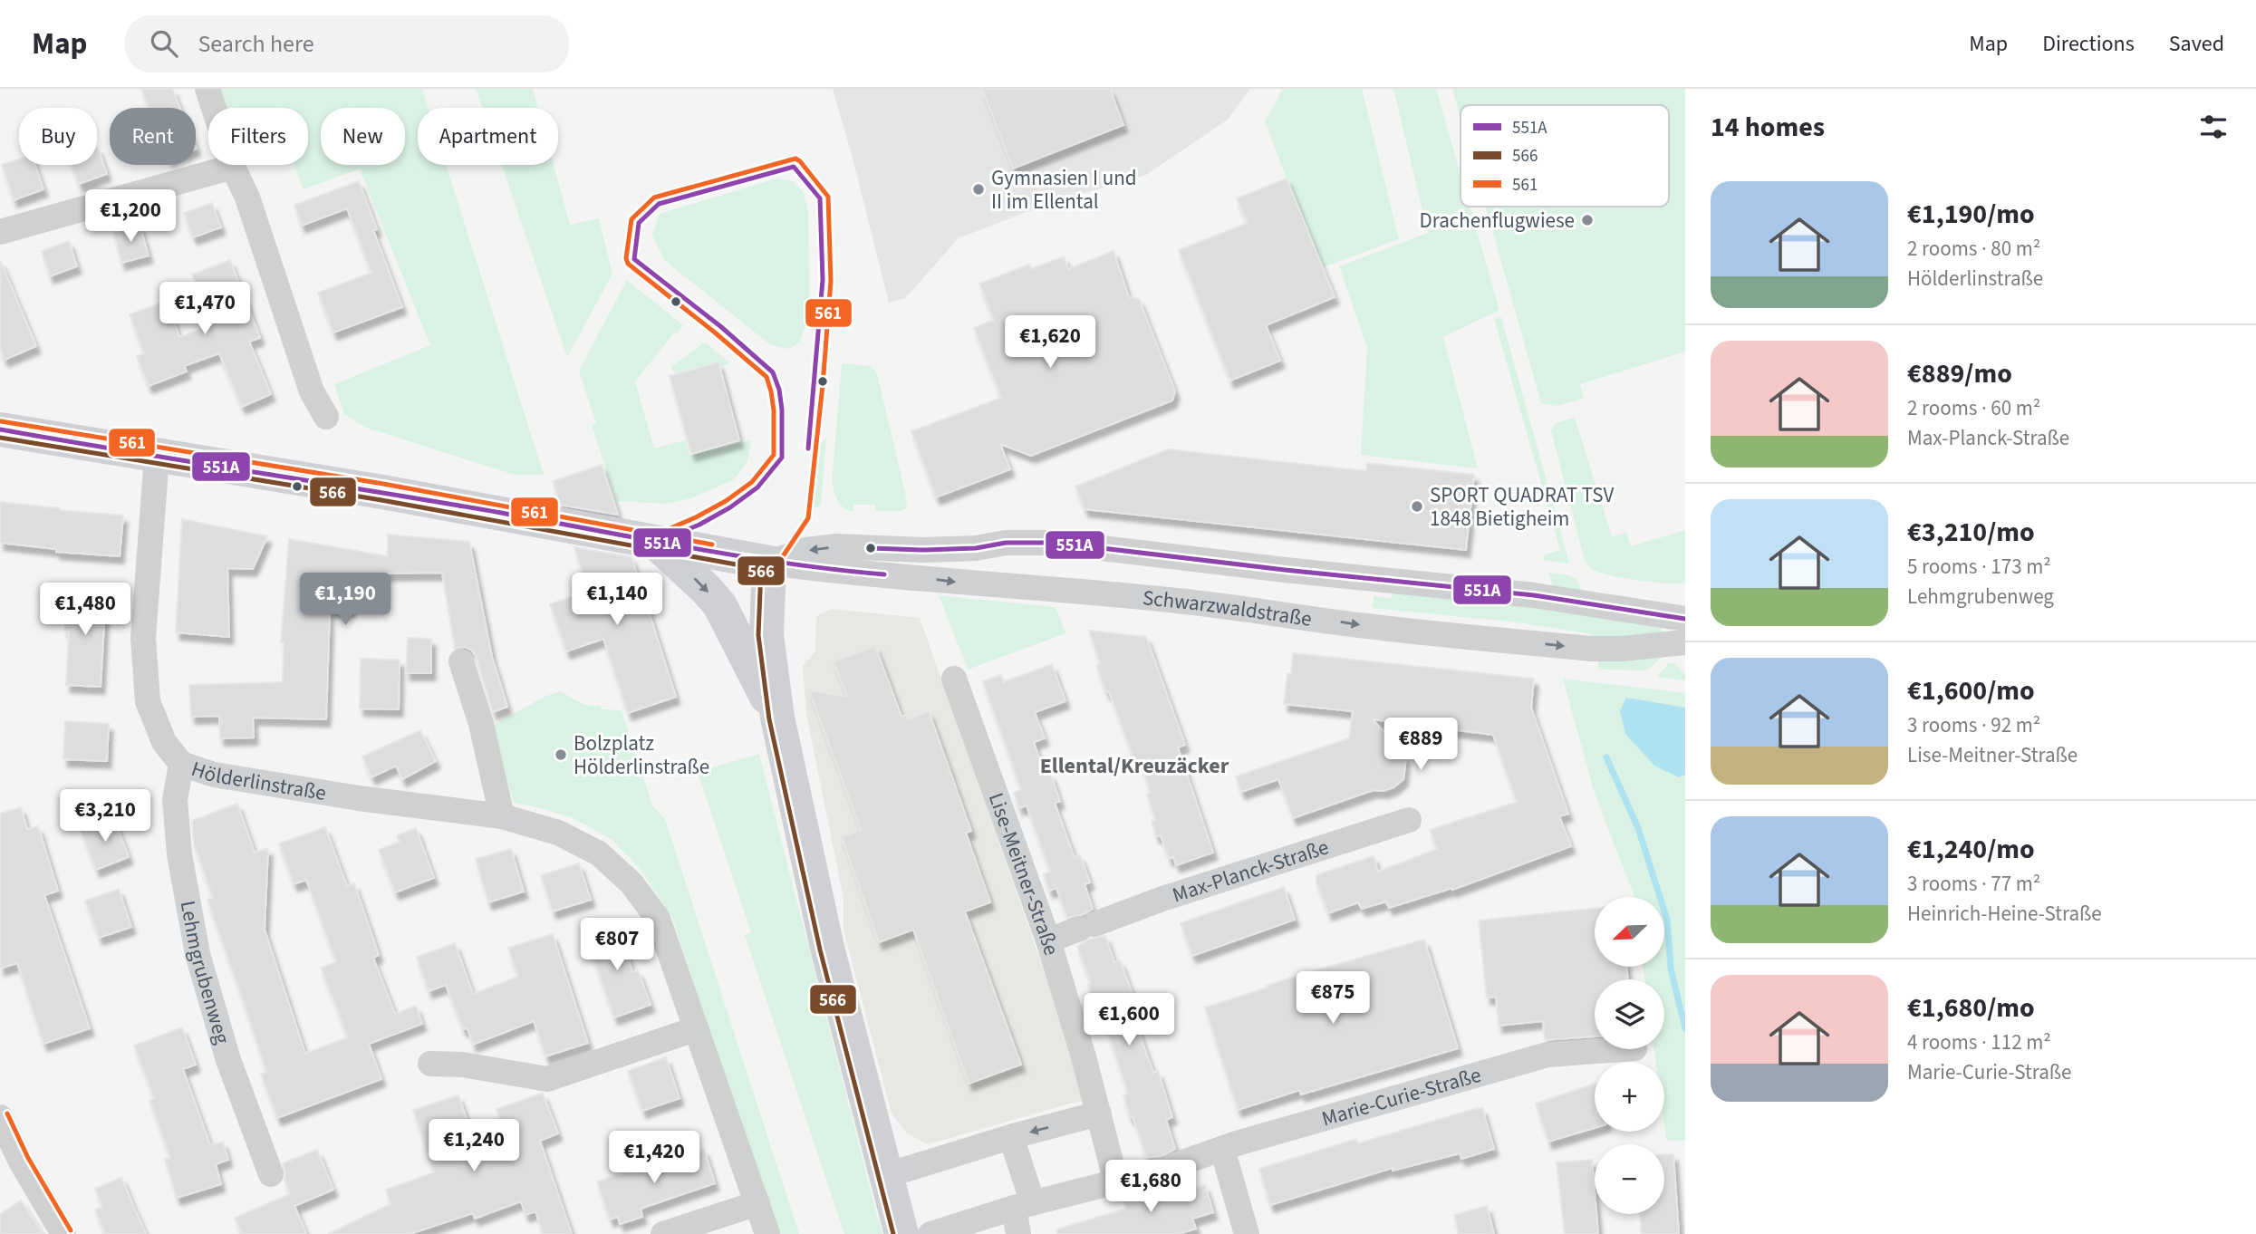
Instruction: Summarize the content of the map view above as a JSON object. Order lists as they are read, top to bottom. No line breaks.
{"streets":{"main road":["Schwarzwaldstraße"],"street":["Hölderlinstraße","Max-Planck-Straße","Lise-Meitner-Straße","Lehmgrubenweg","Marie-Curie-Straße"]},"crossings":[["Schwarzwaldstraße","Hölderlinstraße"],["Hölderlinstraße","Lehmgrubenweg"],["Max-Planck-Straße","Lise-Meitner-Straße"],["Lise-Meitner-Straße","Marie-Curie-Straße"]],"districts":["Ellental/Kreuzäcker"],"places":["Gymnasien I und II im Ellental","Drachenflugwiese","SPORT QUADRAT TSV 1848 Bietigheim","Bolzplatz Hölderlinstraße"],"lines":["transit line 561","transit line 551A","transit line 566"],"legend":["551A","566","561"],"north":"bottom left","page":{"header":"Map","search":"Search here","nav":["Map","Directions","Saved"],"heading":"14 homes","chip":["Buy","Rent","Filters","New","Apartment"],"list":[{"name":"€1,190/mo","note":"2 rooms · 80 m² · Hölderlinstraße"},{"name":"€889/mo","note":"2 rooms · 60 m² · Max-Planck-Straße"},{"name":"€3,210/mo","note":"5 rooms · 173 m² · Lehmgrubenweg"},{"name":"€1,600/mo","note":"3 rooms · 92 m² · Lise-Meitner-Straße"},{"name":"€1,240/mo","note":"3 rooms · 77 m² · Heinrich-Heine-Straße"},{"name":"€1,680/mo","note":"4 rooms · 112 m² · Marie-Curie-Straße"}],"price":["€1,200","€1,470","€1,620","€1,190","€1,140","€1,480","€889","€3,210","€807","€875","€1,600","€1,240","€1,420","€1,680"],"map_buttons":["+","−"]}}
